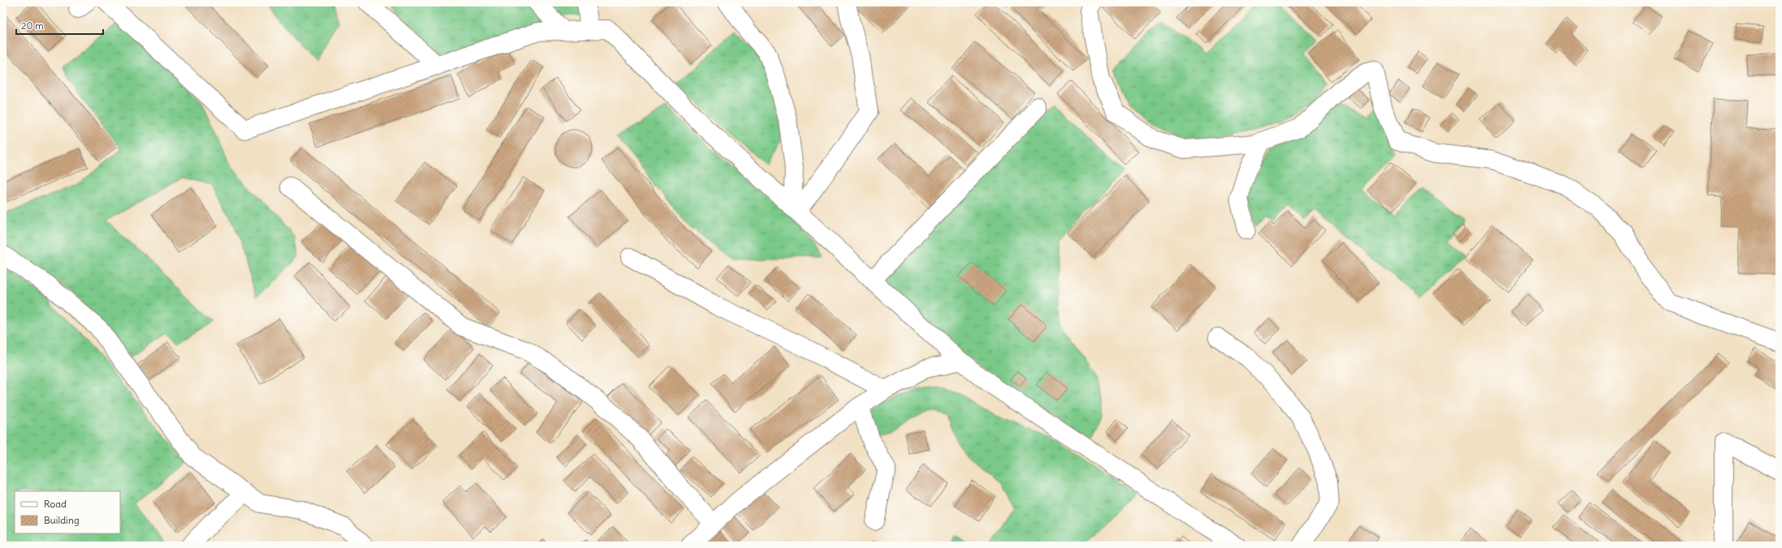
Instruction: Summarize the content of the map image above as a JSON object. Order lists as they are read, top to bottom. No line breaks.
{"legend":["Road","Building"],"scale_bar":"20 m"}
